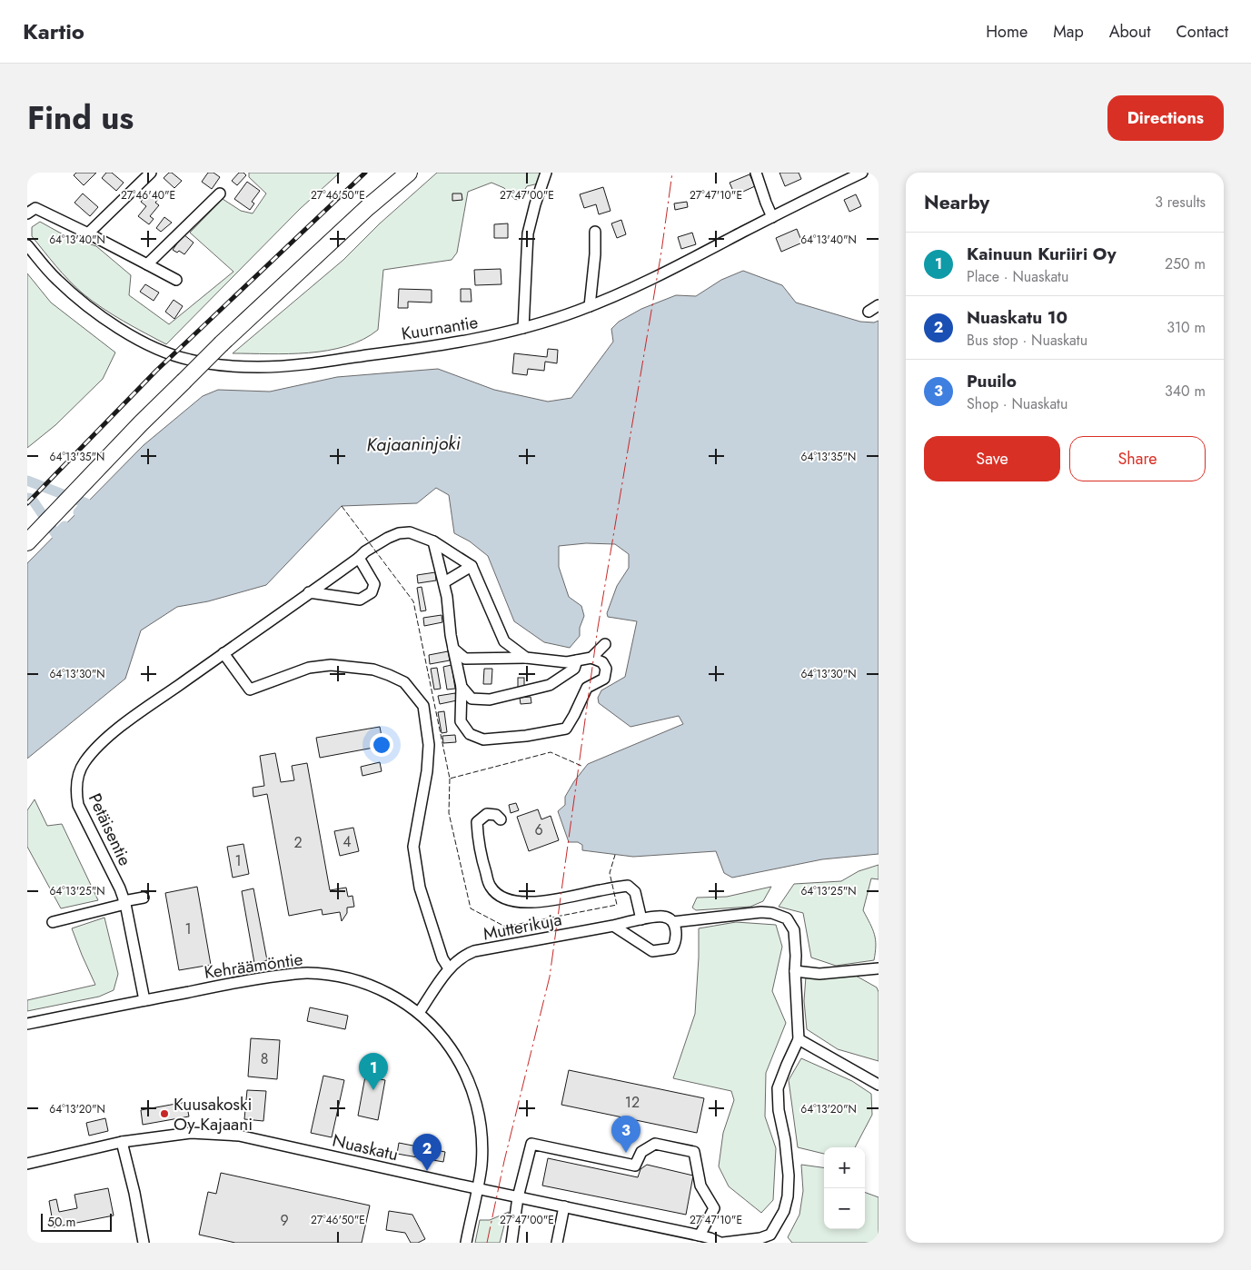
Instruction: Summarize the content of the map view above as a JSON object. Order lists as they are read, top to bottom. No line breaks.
{"streets":{"street":["Kuurnantie","Petäisentie","Mutterikuja","Kehräämöntie","Nuaskatu"]},"crossings":[["Petäisentie","Kehräämöntie"],["Mutterikuja","Kehräämöntie"],["Kehräämöntie","Nuaskatu"]],"water":["Kajaaninjoki"],"places":["Kuusakoski Oy Kajaani"],"house_numbers":["6","4","2","1","1","8","12","9"],"scale_bar":"50 m","page":{"header":"Kartio","nav":["Home","Map","About","Contact"],"title":"Find us","buttons":["Directions",["Save","Share"]],"heading":["Nearby","3 results"],"list":[{"mark":"1","name":"Kainuun Kuriiri Oy","note":"Place · Nuaskatu","value":"250 m"},{"mark":"2","name":"Nuaskatu 10","note":"Bus stop · Nuaskatu","value":"310 m"},{"mark":"3","name":"Puuilo","note":"Shop · Nuaskatu","value":"340 m"}],"pins":["1","3","2"],"map_buttons":["+","−"],"scale":"50 m"},"coordinates":["27°46'40\"E","27°46'50\"E","27°47'00\"E","27°47'10\"E","64°13'40\"N","64°13'35\"N","64°13'30\"N","64°13'25\"N","64°13'20\"N"]}
